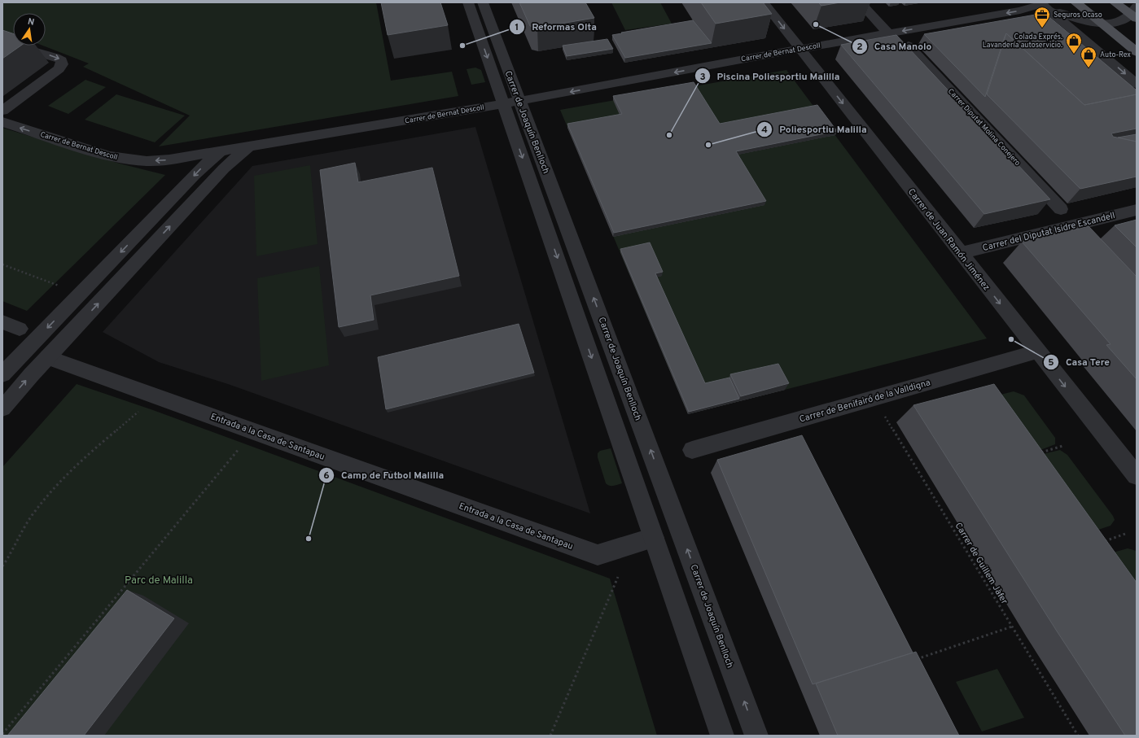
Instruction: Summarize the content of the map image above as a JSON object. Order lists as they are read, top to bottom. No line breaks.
{"streets":{"street":["Carrer de Bernat Descoll","Carrer de Joaquín Benlloch","Carrer Diputat Molina Conejero","Carrer del Diputat Isidre Escandell","Carrer de Juan Ramón Jiménez","Carrer de Benifairó de la Valldigna","Entrada a la Casa de Santapau"],"path":["Carrer de Guillem Jàfer"]},"crossings":[["Carrer de Bernat Descoll","Carrer de Joaquín Benlloch"],["Carrer de Bernat Descoll","Carrer de Juan Ramón Jiménez"],["Carrer de Joaquín Benlloch","Entrada a la Casa de Santapau"],["Carrer del Diputat Isidre Escandell","Carrer de Juan Ramón Jiménez"],["Carrer de Juan Ramón Jiménez","Carrer de Benifairó de la Valldigna"],["Carrer de Benifairó de la Valldigna","Carrer de Guillem Jàfer"]],"one_way":["Carrer de Bernat Descoll","Carrer de Juan Ramón Jiménez"],"parks":["Parc de Malilla"],"places":{"other":["Casa Manolo","Reformas Olta","Piscina Poliesportiu Malilla","Poliesportiu Malilla","Casa Tere","Camp de Futbol Malilla"],"office":["Seguros Ocaso"],"shop":["Colada Exprés. Lavandería autoservicio.","Auto-Rex"]},"north":"top"}
